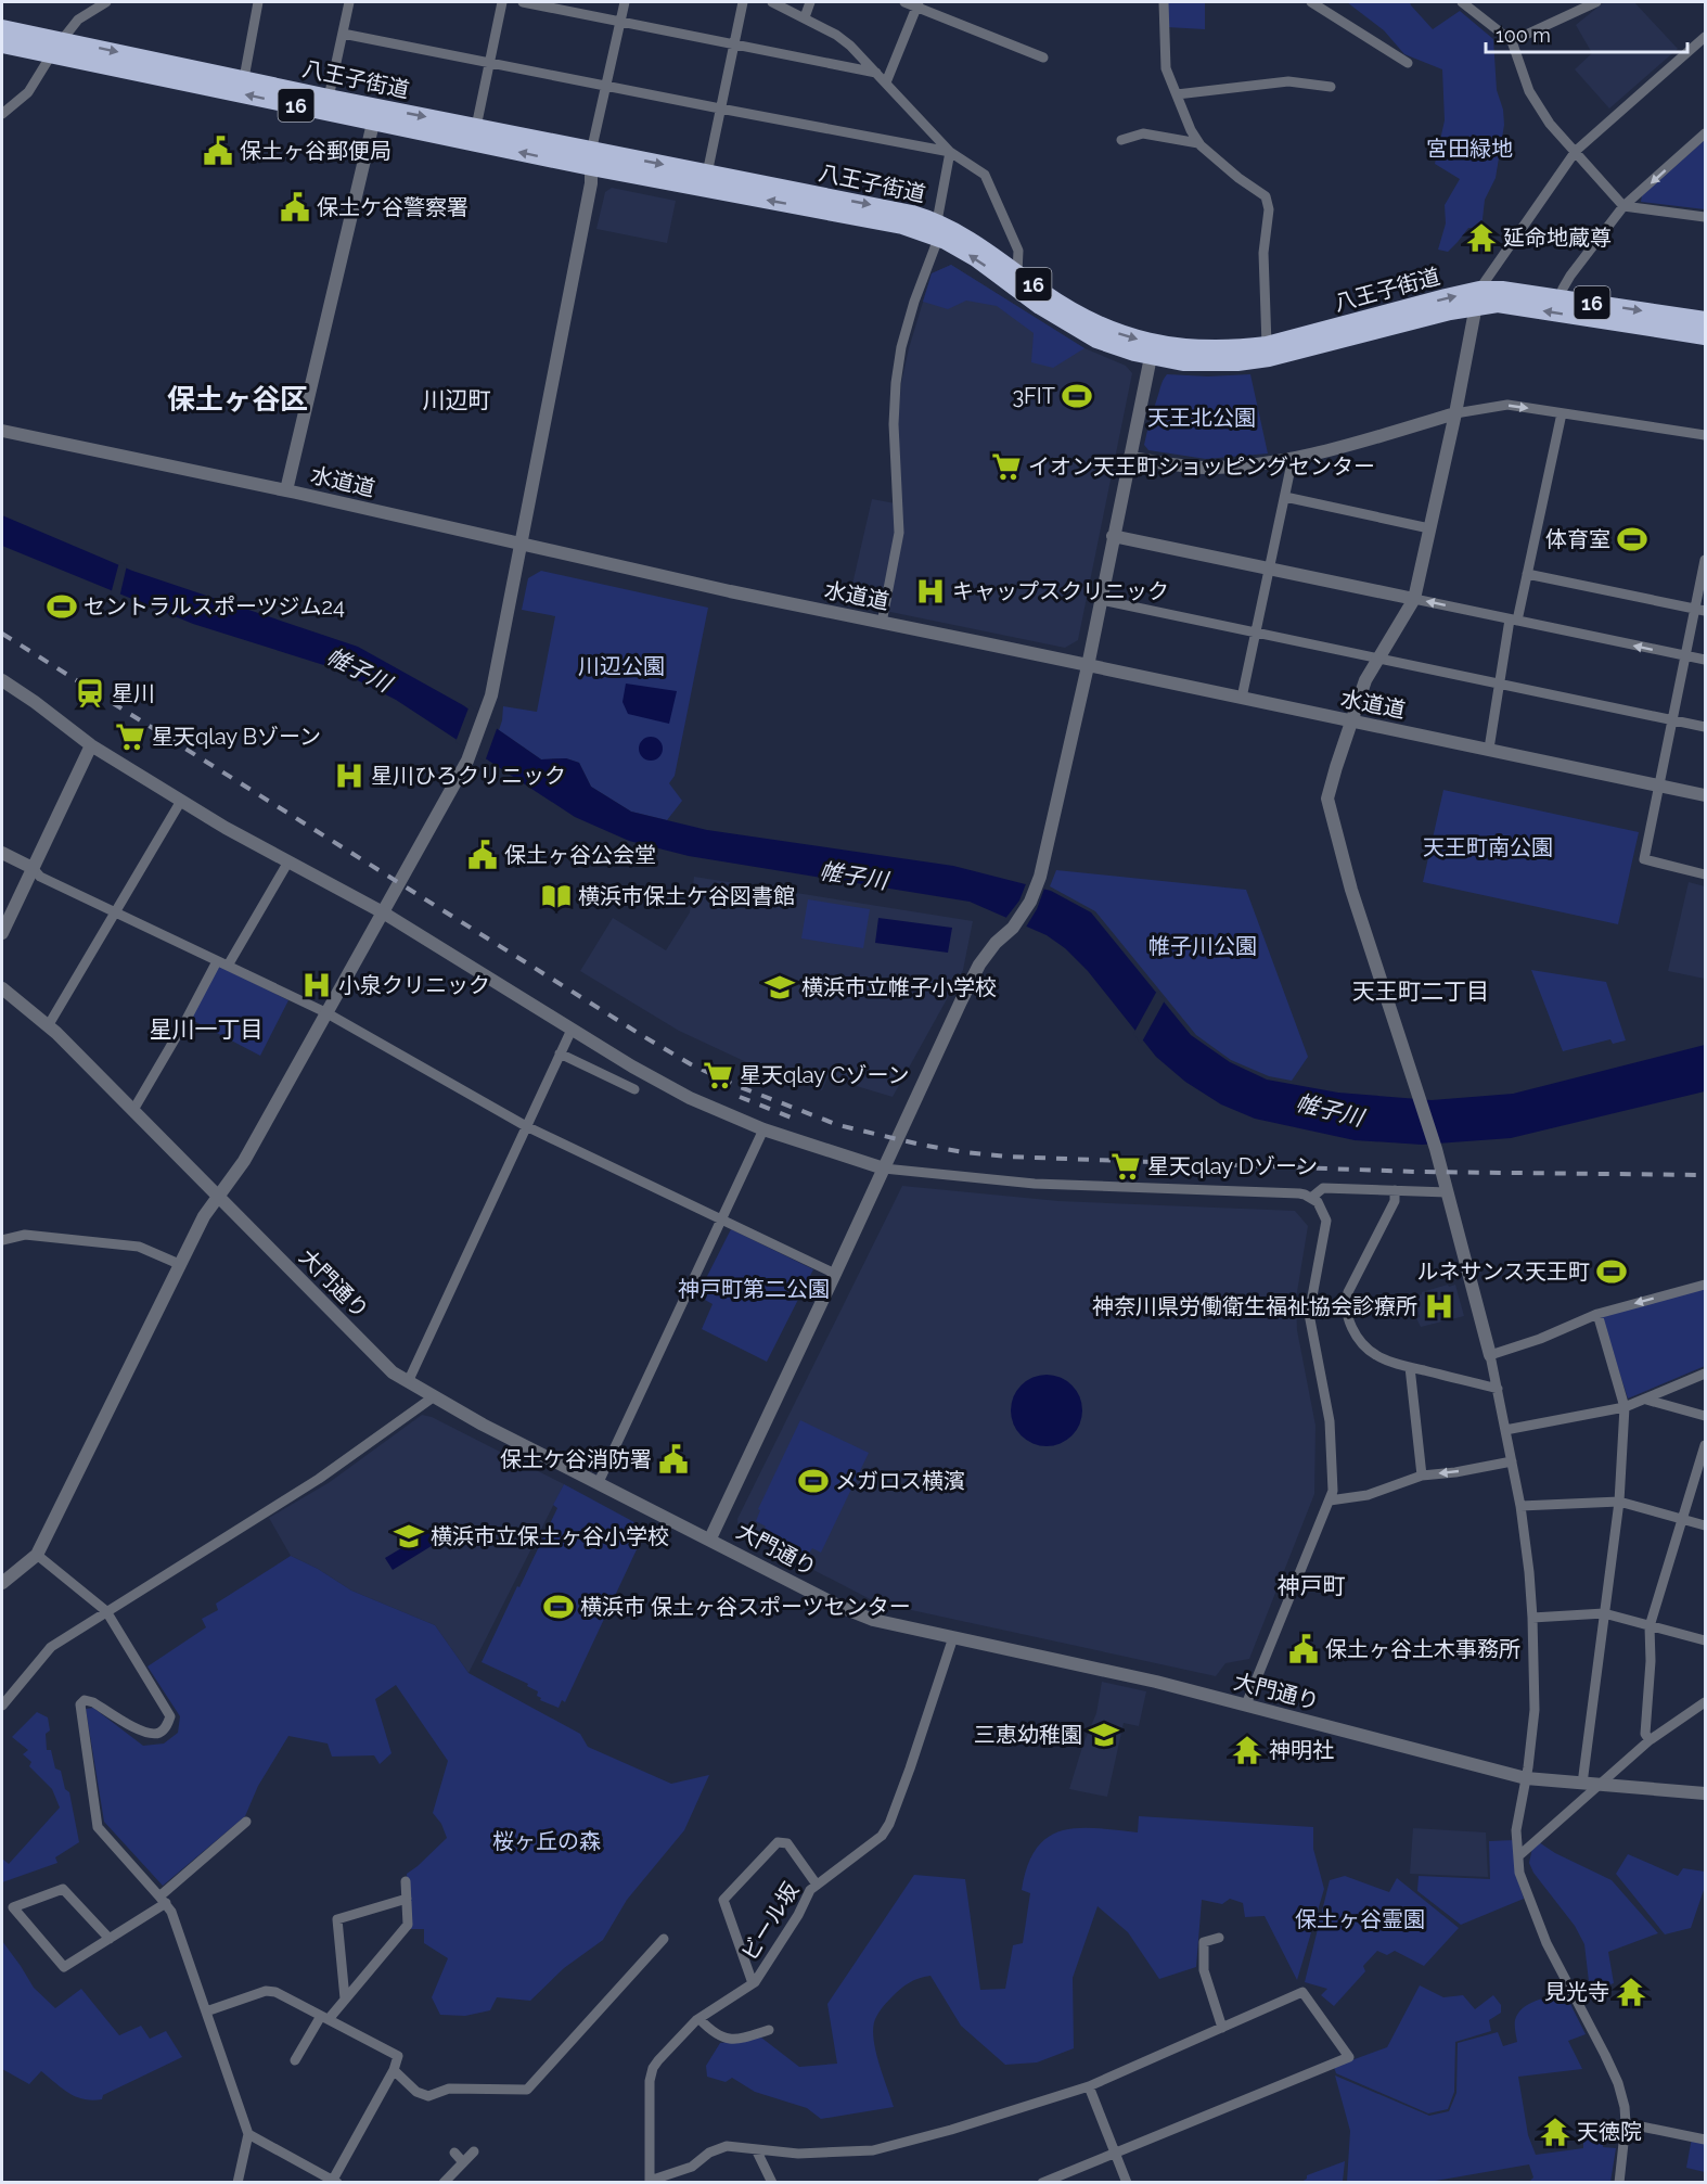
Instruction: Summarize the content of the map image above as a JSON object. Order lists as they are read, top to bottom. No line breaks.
{"streets":{"highway":["八王子街道","16"],"street":["水道道","大門通り","ビール坂"]},"crossings":[["大門通り","ビール坂"]],"districts":["保土ヶ谷区","川辺町","天王町二丁目","星川一丁目","神戸町"],"water":["帷子川"],"parks":["宮田緑地","天王北公園","川辺公園","天王町南公園","帷子川公園","神戸町第二公園","桜ヶ丘の森","保土ヶ谷霊園"],"places":{"public building":["保土ヶ谷郵便局","保土ケ谷警察署","保土ヶ谷公会堂","保土ケ谷消防署","保土ヶ谷土木事務所"],"temple":["延命地蔵尊","神明社","見光寺","天徳院"],"sports":["3FIT","体育室","セントラルスポーツジム24","ルネサンス天王町","メガロス横濱","横浜市 保土ヶ谷スポーツセンター"],"supermarket":["イオン天王町ショッピングセンター","星天qlay Bゾーン","星天qlay Cゾーン","星天qlay Dゾーン"],"hospital":["キャップスクリニック","星川ひろクリニック","小泉クリニック","神奈川県労働衛生福祉協会診療所"],"station":["星川"],"library":["横浜市保土ケ谷図書館"],"school or university":["横浜市立帷子小学校","横浜市立保土ヶ谷小学校","三恵幼稚園"]},"scale_bar":"100 m"}
